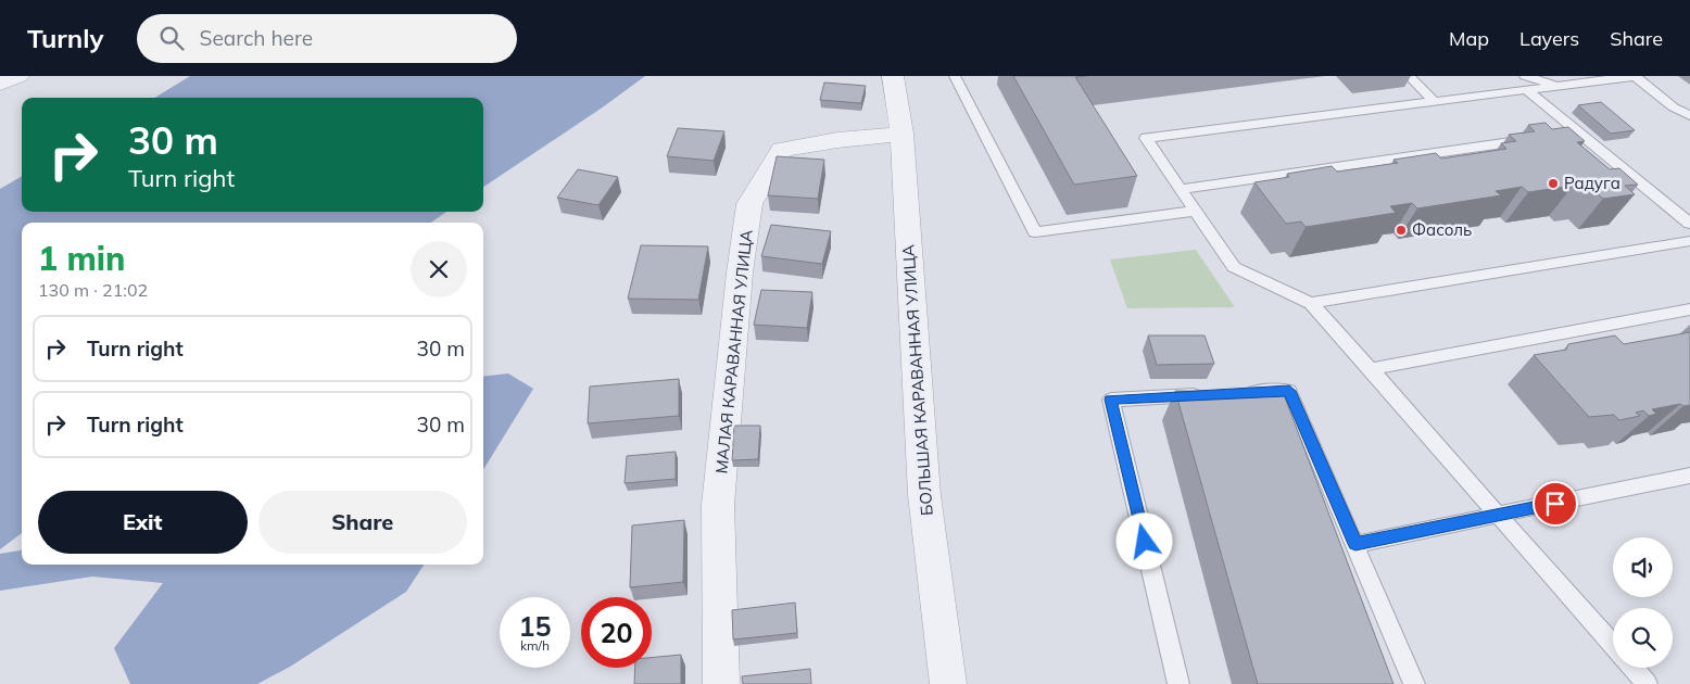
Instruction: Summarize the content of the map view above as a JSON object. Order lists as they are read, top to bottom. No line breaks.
{"streets":{"street":["МАЛАЯ КАРАВАННАЯ УЛИЦА","БОЛЬШАЯ КАРАВАННАЯ УЛИЦА"]},"crossings":[["МАЛАЯ КАРАВАННАЯ УЛИЦА","БОЛЬШАЯ КАРАВАННАЯ УЛИЦА"]],"places":["Радуга","Фасоль"],"page":{"header":"Turnly","search":"Search here","nav":["Map","Layers","Share"],"turn":["30 m","Turn right"],"heading":["1 min","130 m · 21:02"],"list":[{"name":"Turn right","value":"30 m"},{"name":"Turn right","value":"30 m"}],"buttons":["Exit","Share"],"speed":"15 km/h","limit":"20"}}
